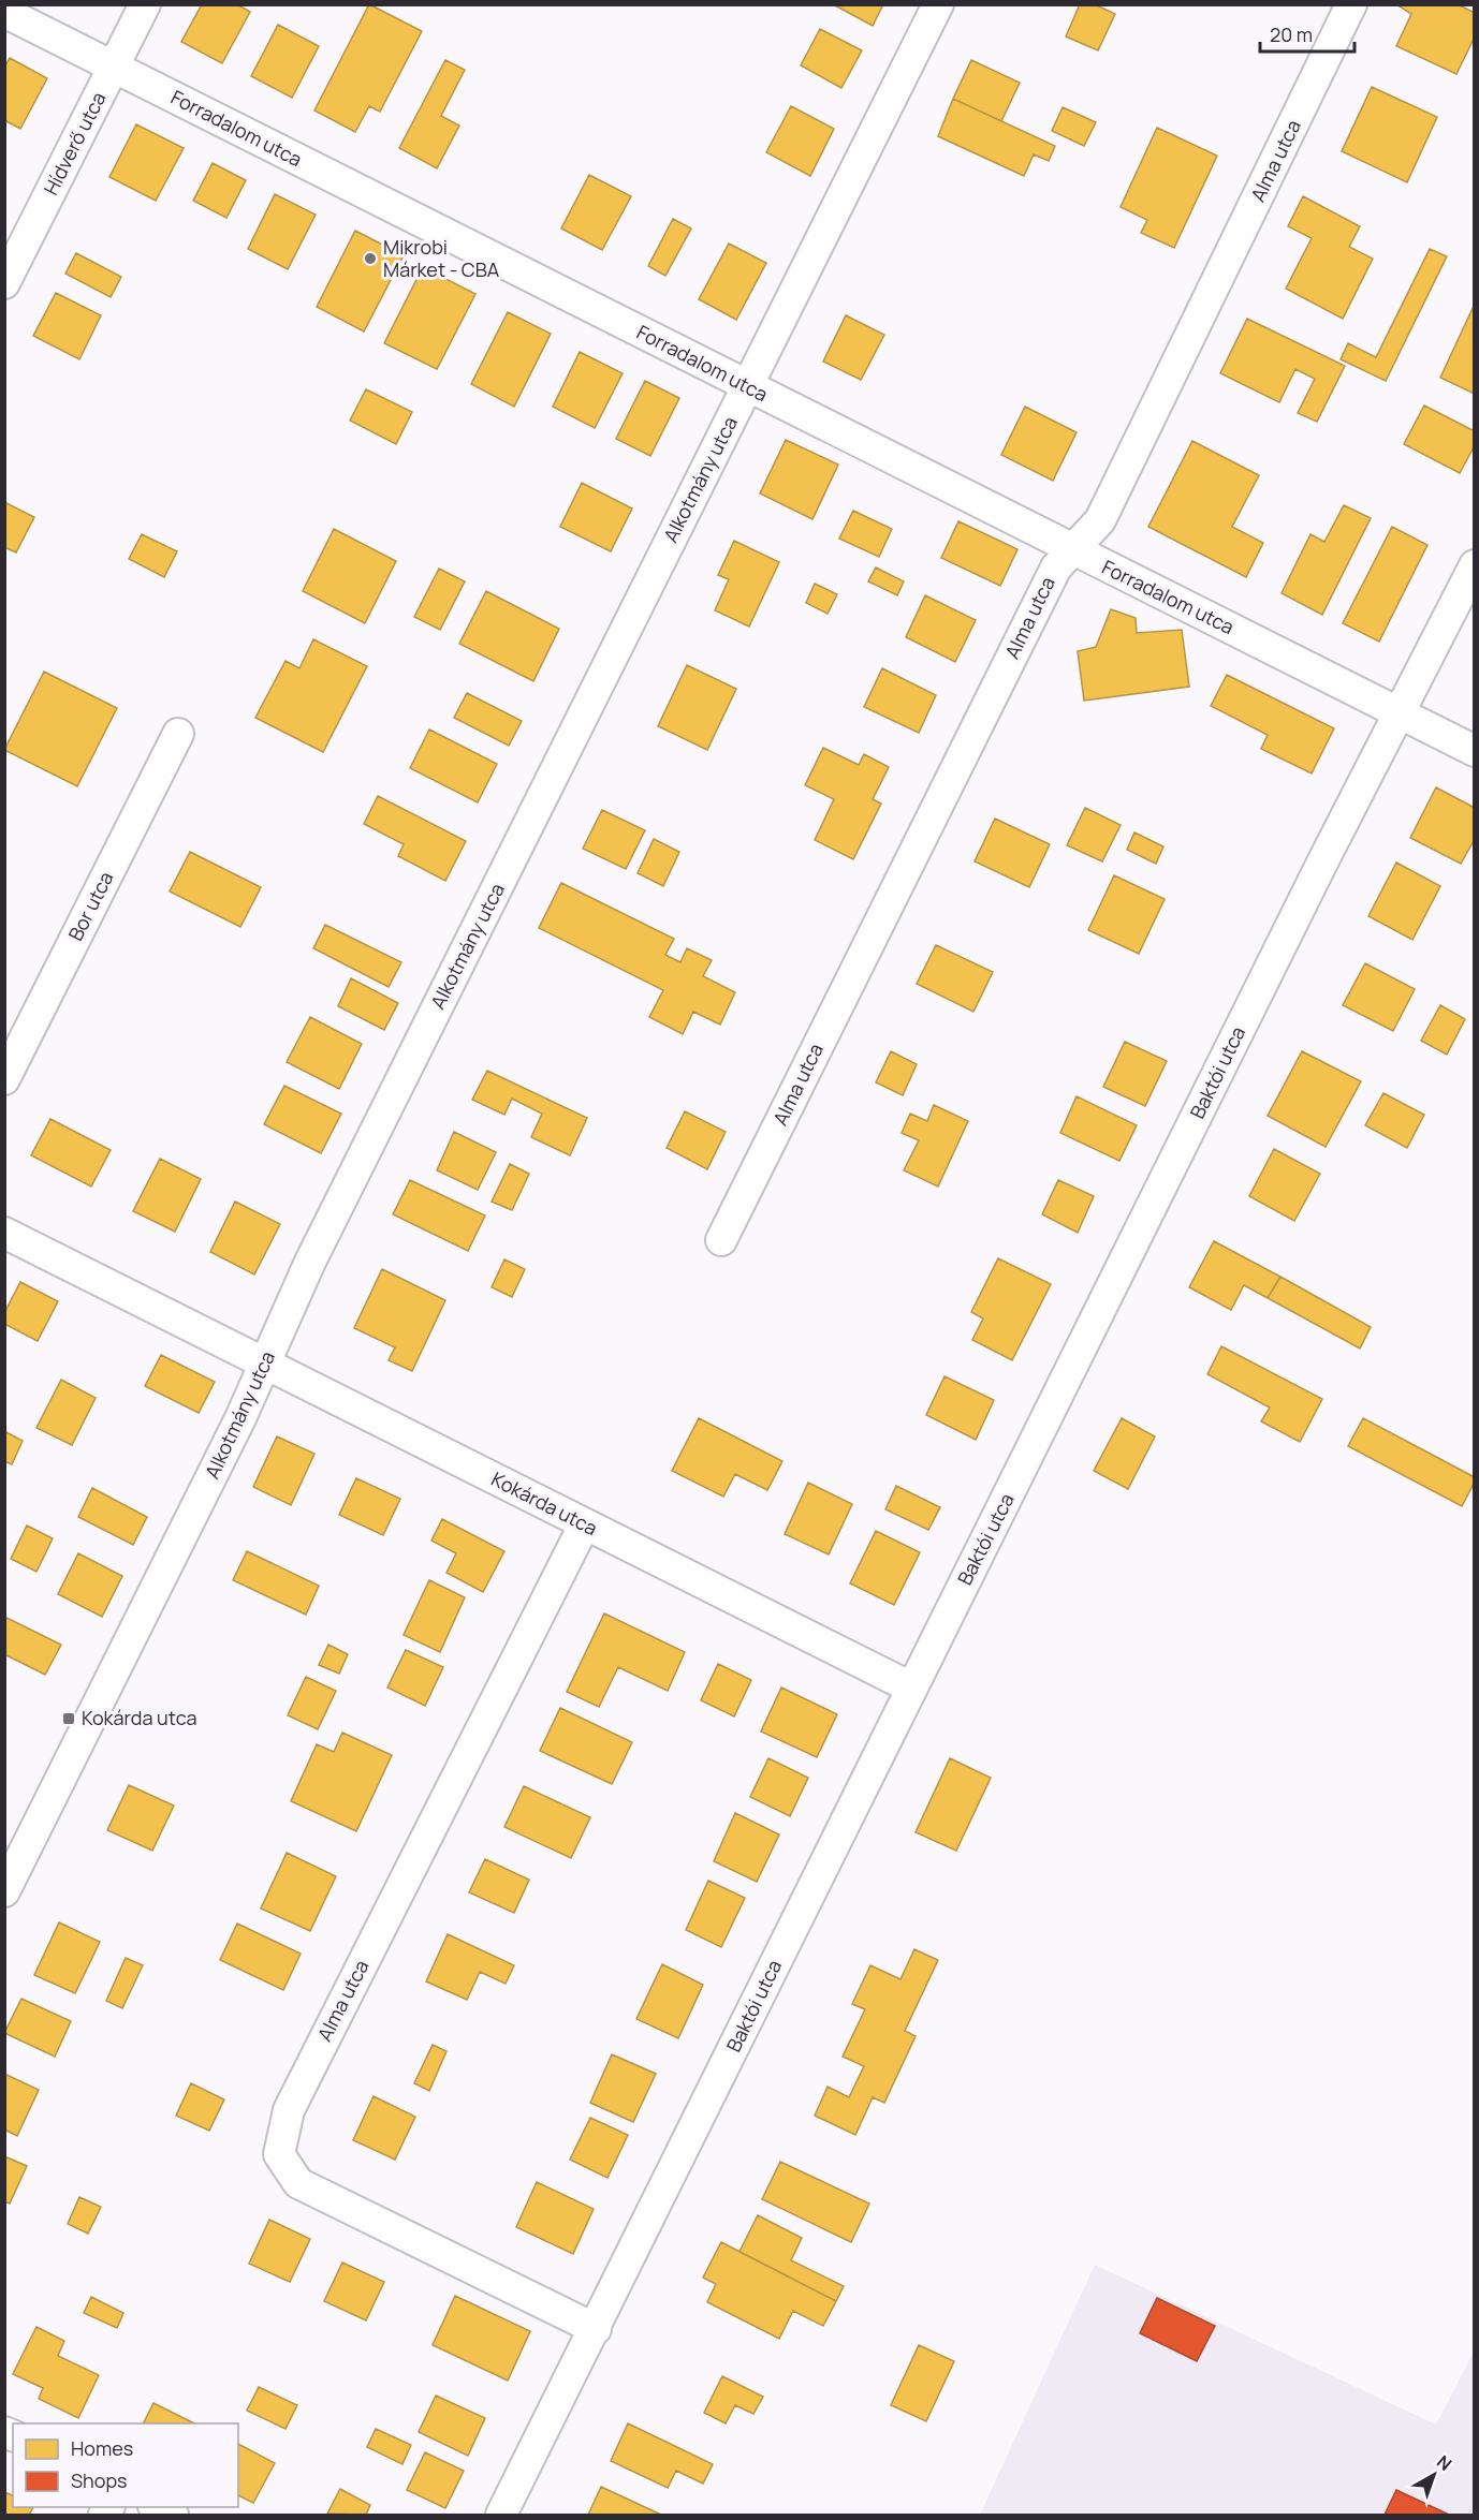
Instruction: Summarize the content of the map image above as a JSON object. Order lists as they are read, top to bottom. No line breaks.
{"streets":{"street":["Forradalom utca","Hídverő utca","Alma utca","Alkotmány utca","Bor utca","Baktói utca","Kokárda utca"]},"crossings":[["Forradalom utca","Hídverő utca"],["Forradalom utca","Alma utca"],["Forradalom utca","Alkotmány utca"],["Forradalom utca","Baktói utca"],["Alma utca","Baktói utca"],["Alma utca","Kokárda utca"],["Alkotmány utca","Kokárda utca"],["Baktói utca","Kokárda utca"]],"places":{"other":["Mikrobi Márket - CBA"],"transit":["Kokárda utca"]},"legend":["Homes","Shops"],"scale_bar":"20 m","north":"top right"}
